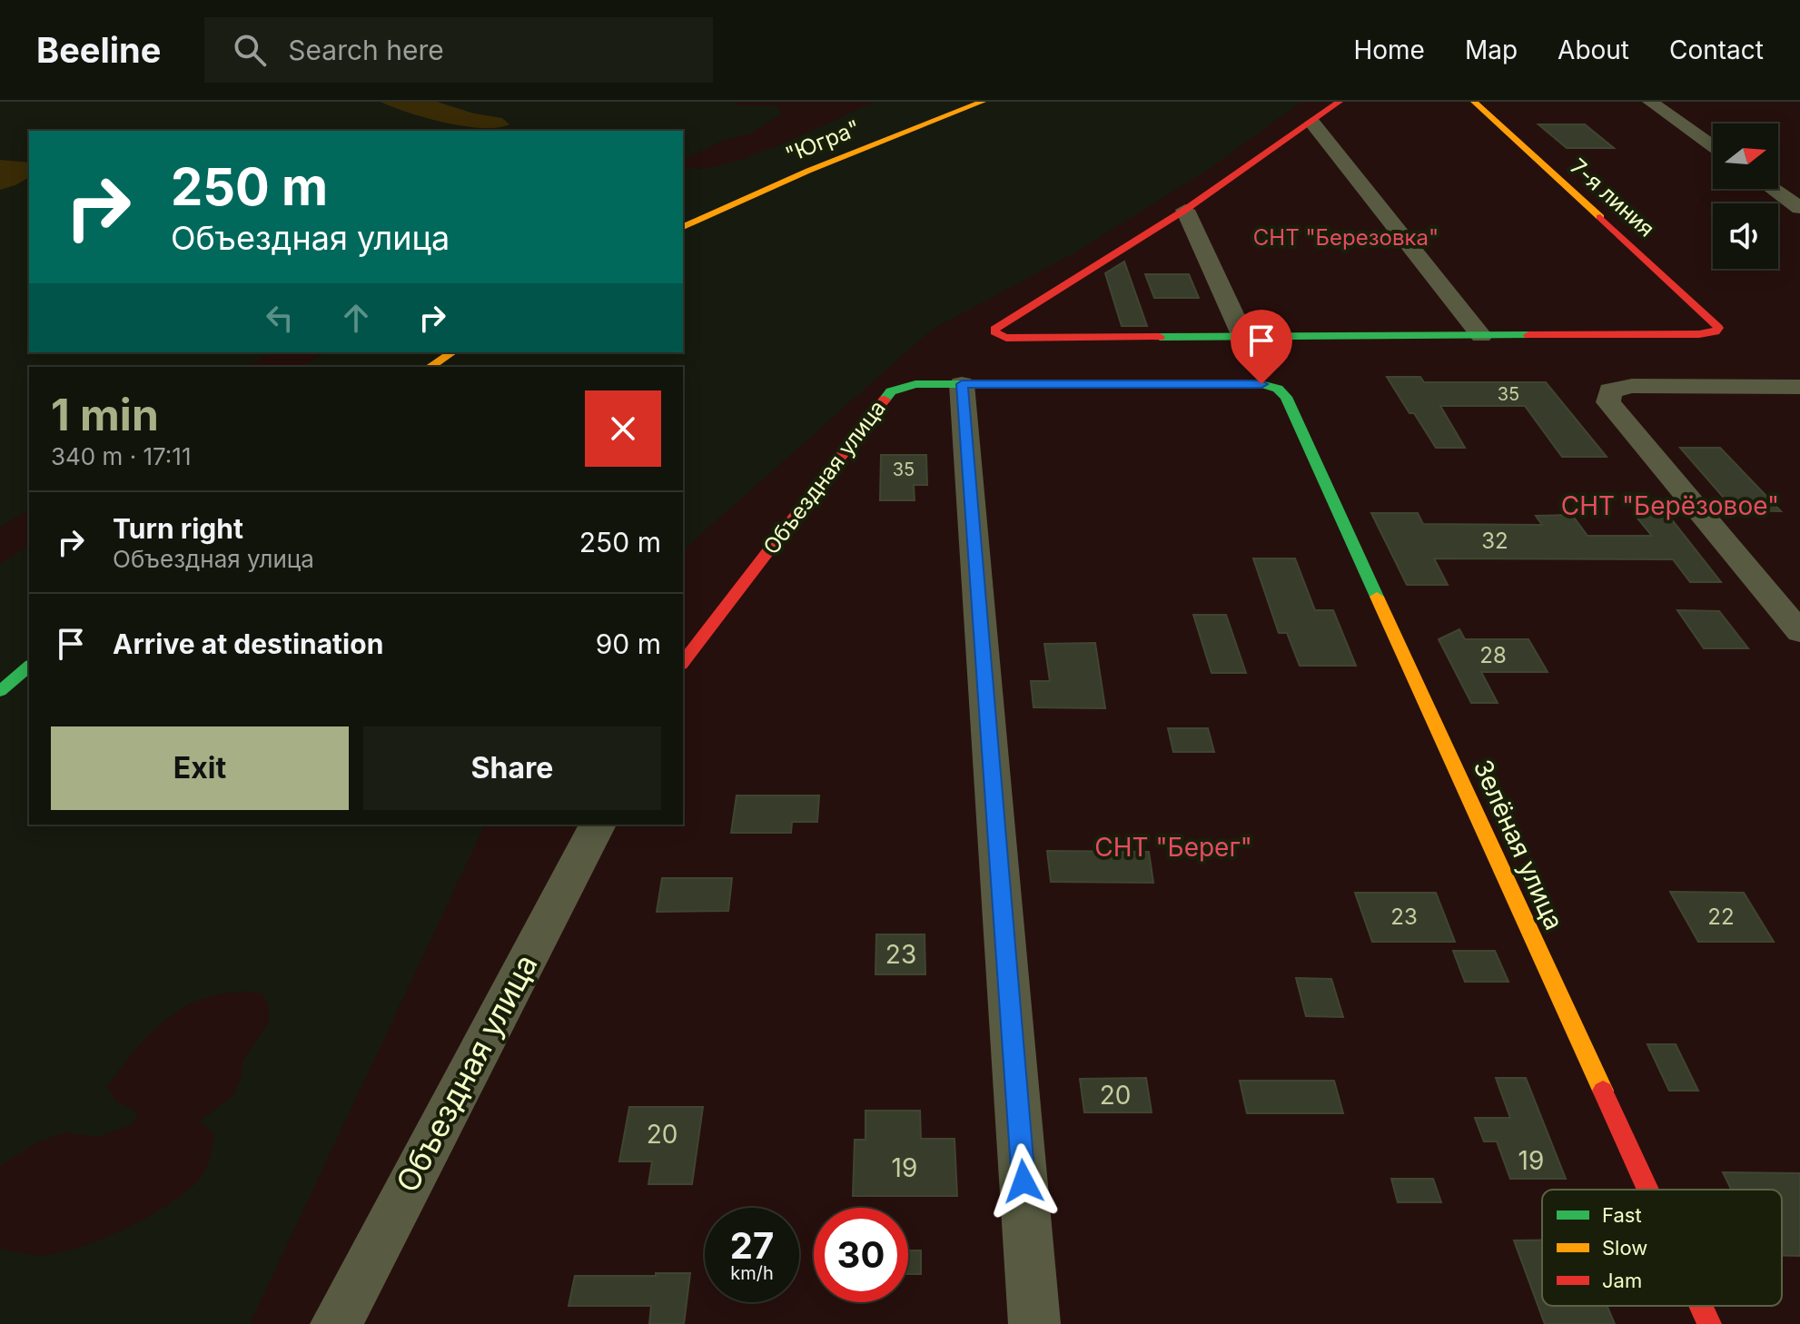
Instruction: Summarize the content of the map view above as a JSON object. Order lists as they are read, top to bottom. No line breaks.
{"streets":{"main road":["\"Югра\"","7-я линия","Объездная улица","Зелёная улица"]},"crossings":[["Объездная улица","Зелёная улица"]],"parks":["СНТ \"Березовка\"","СНТ \"Берёзовое\"","СНТ \"Берег\""],"house_numbers":["35","35","32","28","23","22","23","20","20","19","19"],"legend":["Fast","Slow","Jam"],"north":"right","page":{"header":"Beeline","search":"Search here","nav":["Home","Map","About","Contact"],"turn":["250 m","Объездная улица"],"heading":["1 min","340 m · 17:11"],"list":[{"name":"Turn right","note":"Объездная улица","value":"250 m"},{"name":"Arrive at destination","value":"90 m"}],"buttons":["Exit","Share"],"speed":"27 km/h","limit":"30"}}
